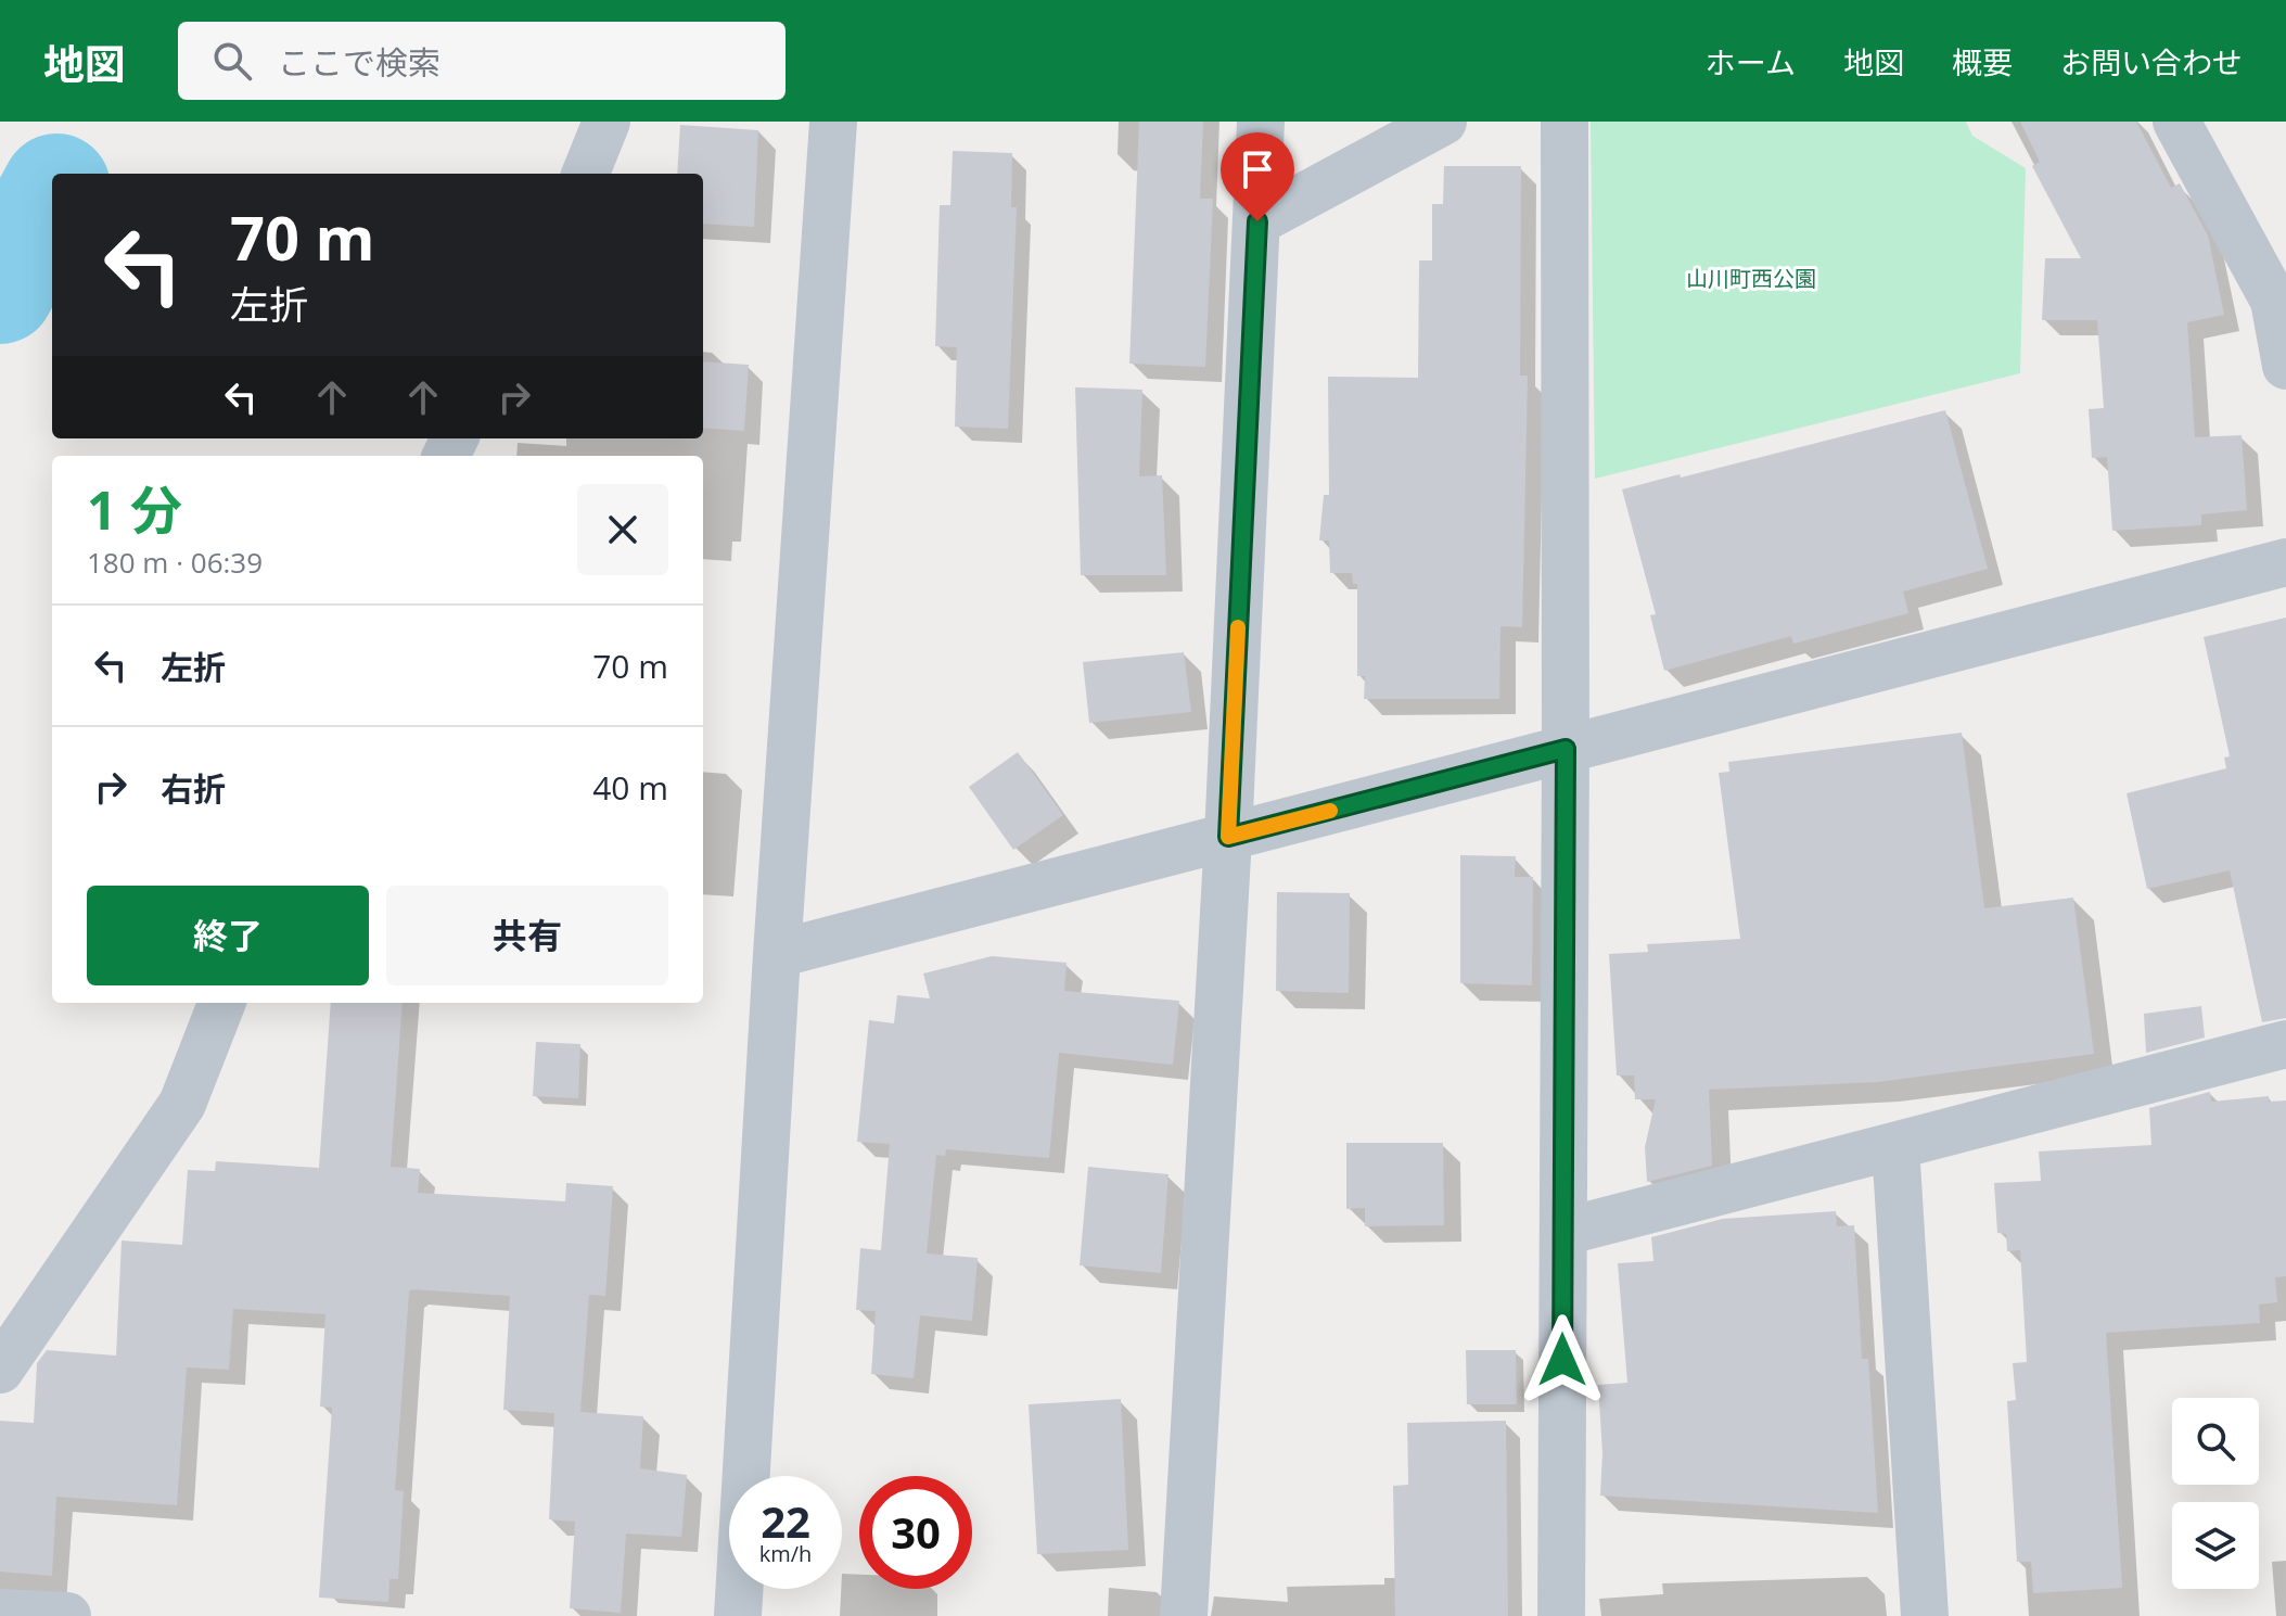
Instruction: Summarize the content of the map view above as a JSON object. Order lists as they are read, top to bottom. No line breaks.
{"parks":["山川町西公園"],"page":{"header":"地図","search":"ここで検索","nav":["ホーム","地図","概要","お問い合わせ"],"turn":["70 m","左折"],"heading":["1 分","180 m · 06:39"],"list":[{"name":"左折","value":"70 m"},{"name":"右折","value":"40 m"}],"buttons":["終了","共有"],"speed":"22 km/h","limit":"30"}}
